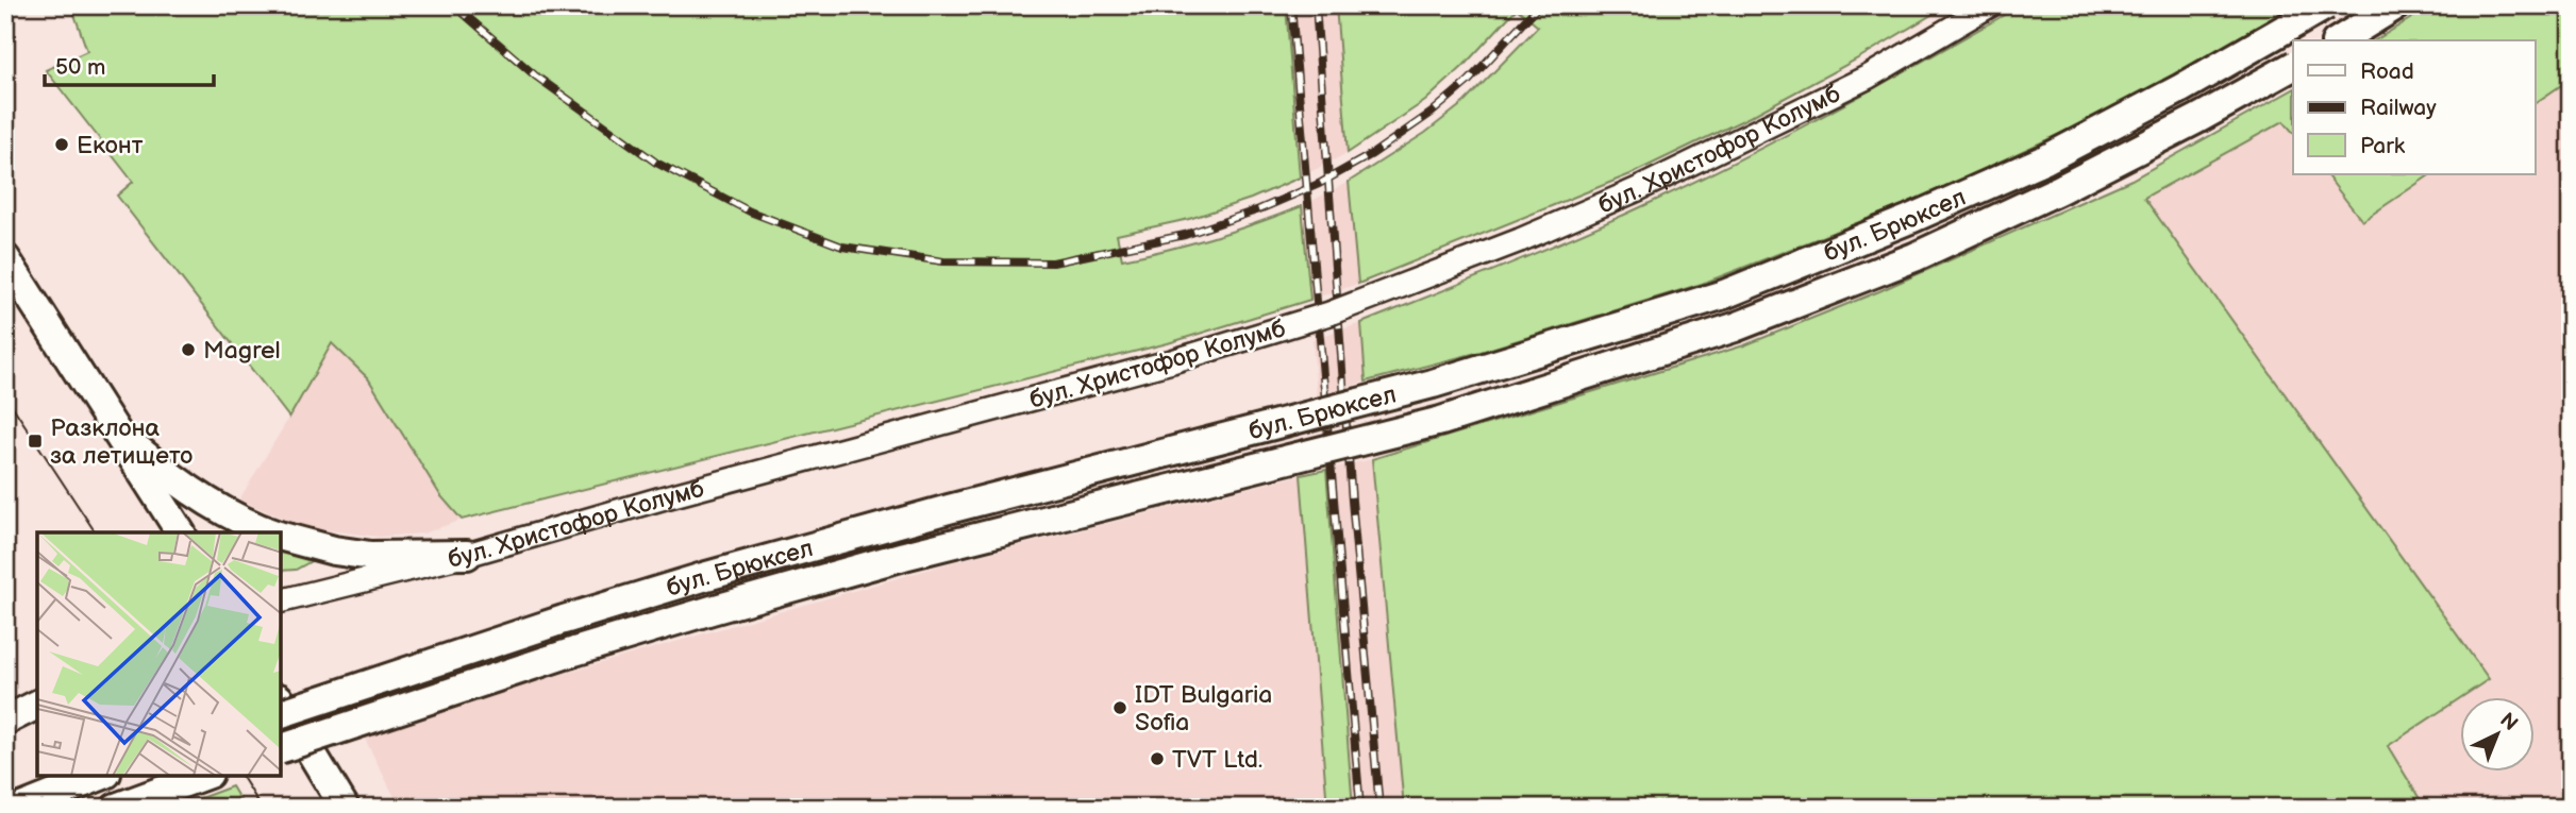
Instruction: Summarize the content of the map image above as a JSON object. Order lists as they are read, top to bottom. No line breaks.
{"streets":{"main road":["бул. Брюксел"],"street":["бул. Христофор Колумб"]},"places":{"other":["Еконт","Magrel","IDT Bulgaria Sofia","TVT Ltd."],"transit":["Разклона за летището"]},"legend":["Road","Railway","Park"],"scale_bar":"50 m","north":"top right"}
